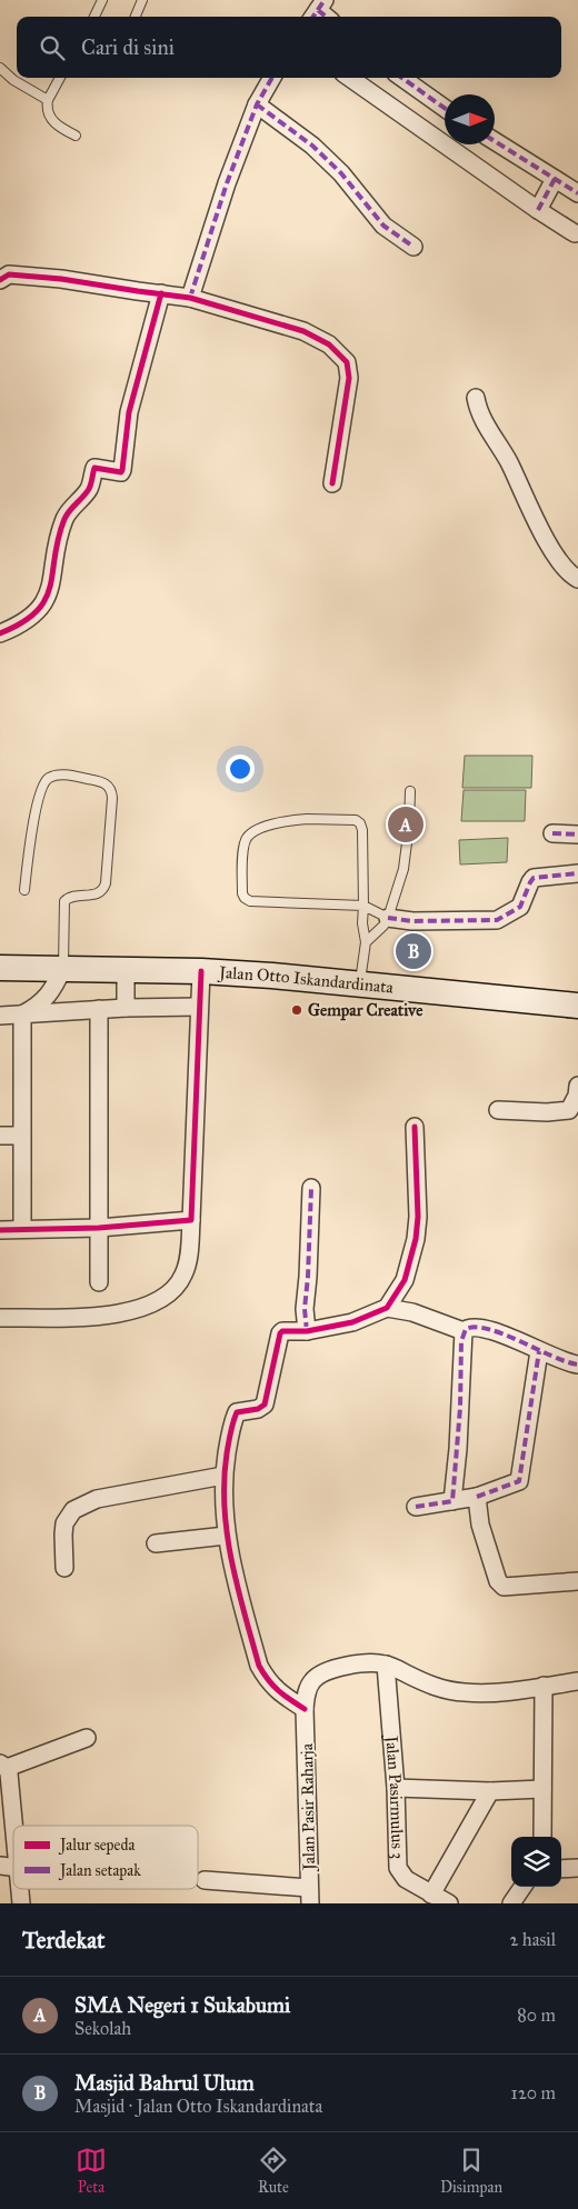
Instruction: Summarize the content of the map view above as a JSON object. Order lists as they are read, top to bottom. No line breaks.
{"streets":{"main road":["Jalan Otto Iskandardinata"],"street":["Jalan Pasirmulus 3","Jalan Pasir Raharja"]},"crossings":[["Jalan Pasirmulus 3","Jalan Pasir Raharja"]],"places":["Gempar Creative"],"legend":["Jalur sepeda","Jalan setapak"],"north":"right","page":{"search":"Cari di sini","pins":["A","B"],"heading":["Terdekat","2 hasil"],"list":[{"mark":"A","name":"SMA Negeri 1 Sukabumi","note":"Sekolah","value":"80 m"},{"mark":"B","name":"Masjid Bahrul Ulum","note":"Masjid · Jalan Otto Iskandardinata","value":"120 m"}],"nav":["Peta","Rute","Disimpan"]}}
